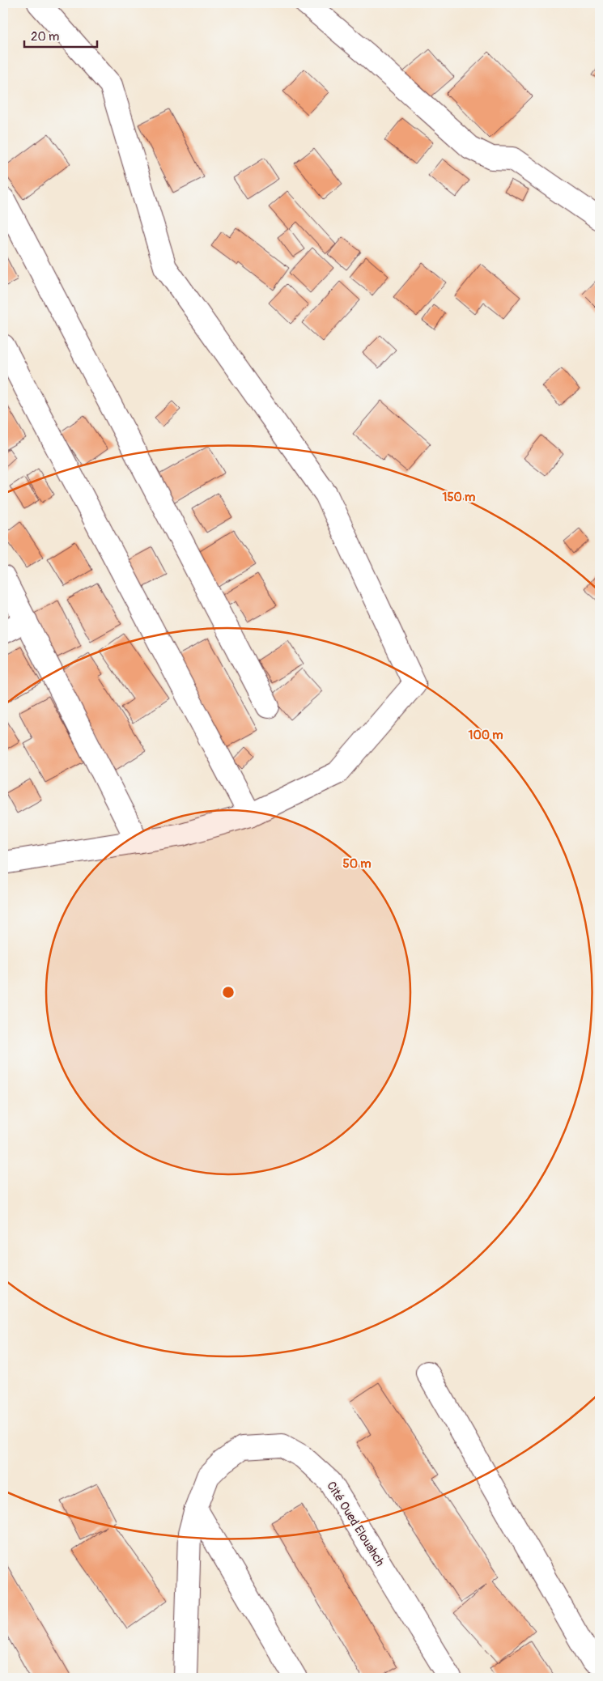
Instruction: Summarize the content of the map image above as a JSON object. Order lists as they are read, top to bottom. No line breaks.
{"streets":{"street":["Cité Oued Elouahch"]},"scale_bar":"20 m","rings":["150 m","100 m","50 m"]}
